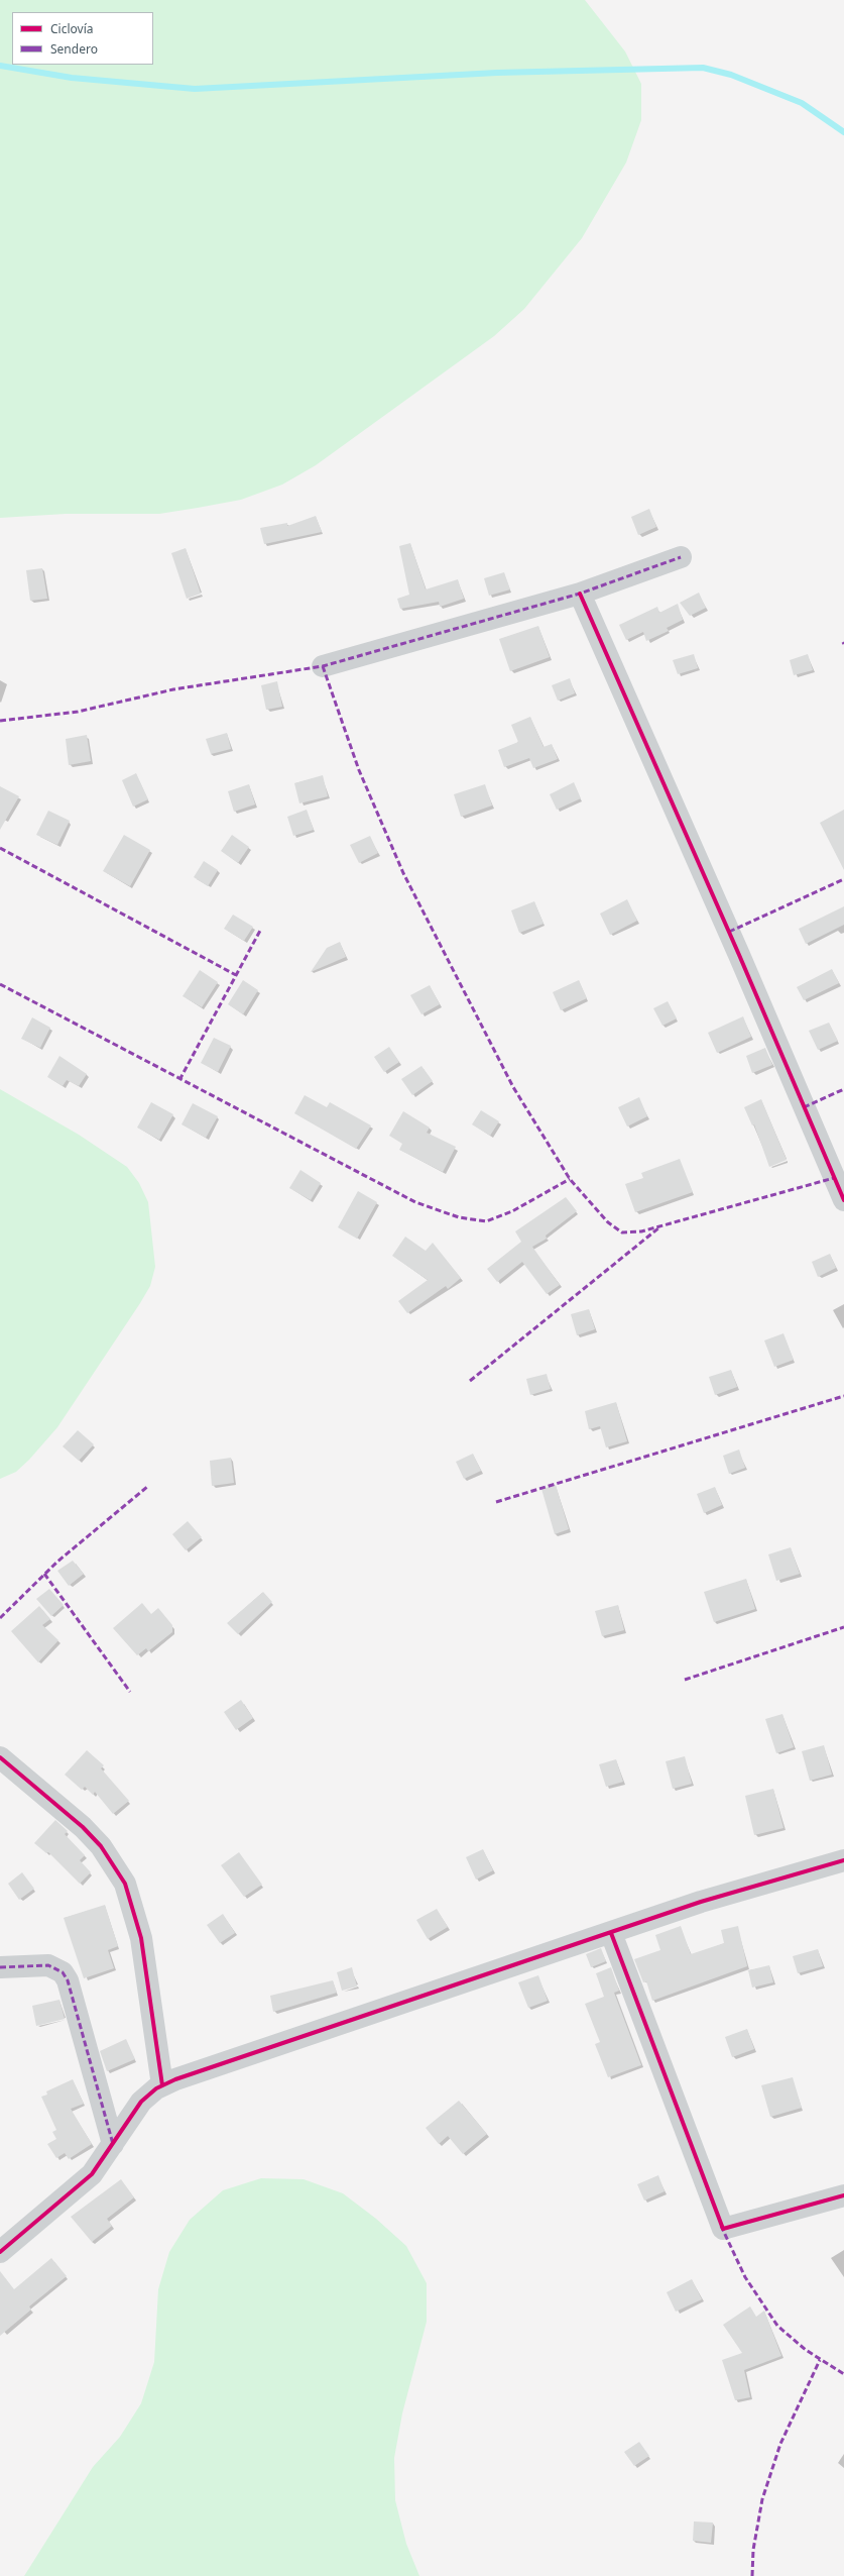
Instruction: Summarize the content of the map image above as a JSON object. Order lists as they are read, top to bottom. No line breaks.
{"legend":["Ciclovía","Sendero"]}
